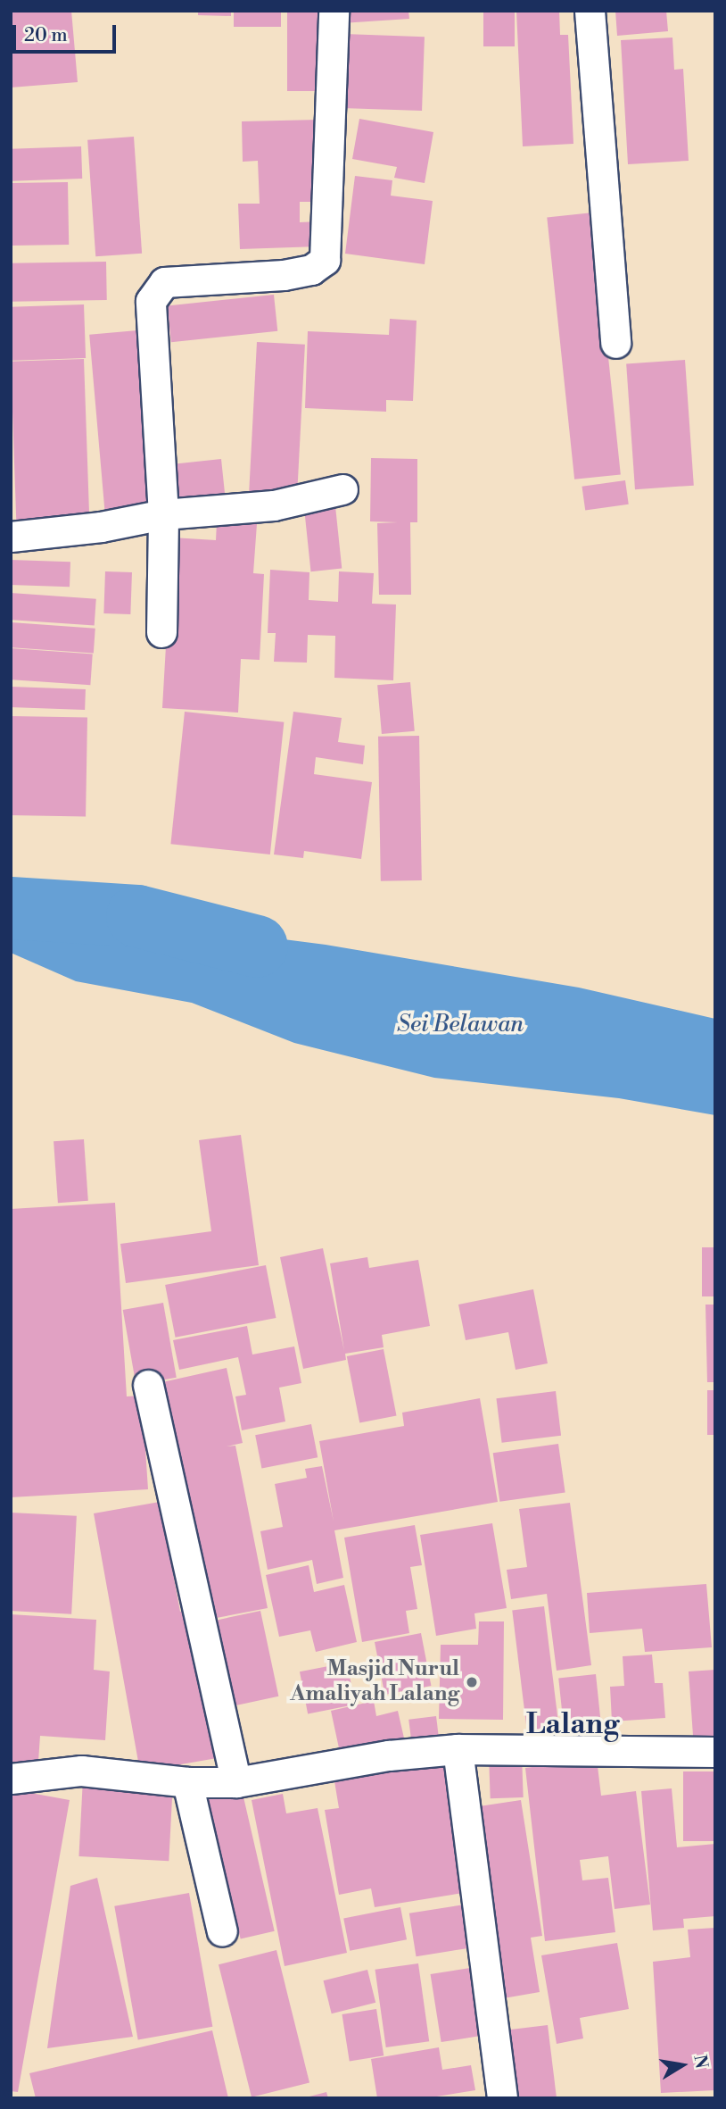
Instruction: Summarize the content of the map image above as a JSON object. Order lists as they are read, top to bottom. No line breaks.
{"districts":["Lalang"],"water":["Sei Belawan"],"places":["Masjid Nurul Amaliyah Lalang"],"scale_bar":"20 m","north":"right"}
